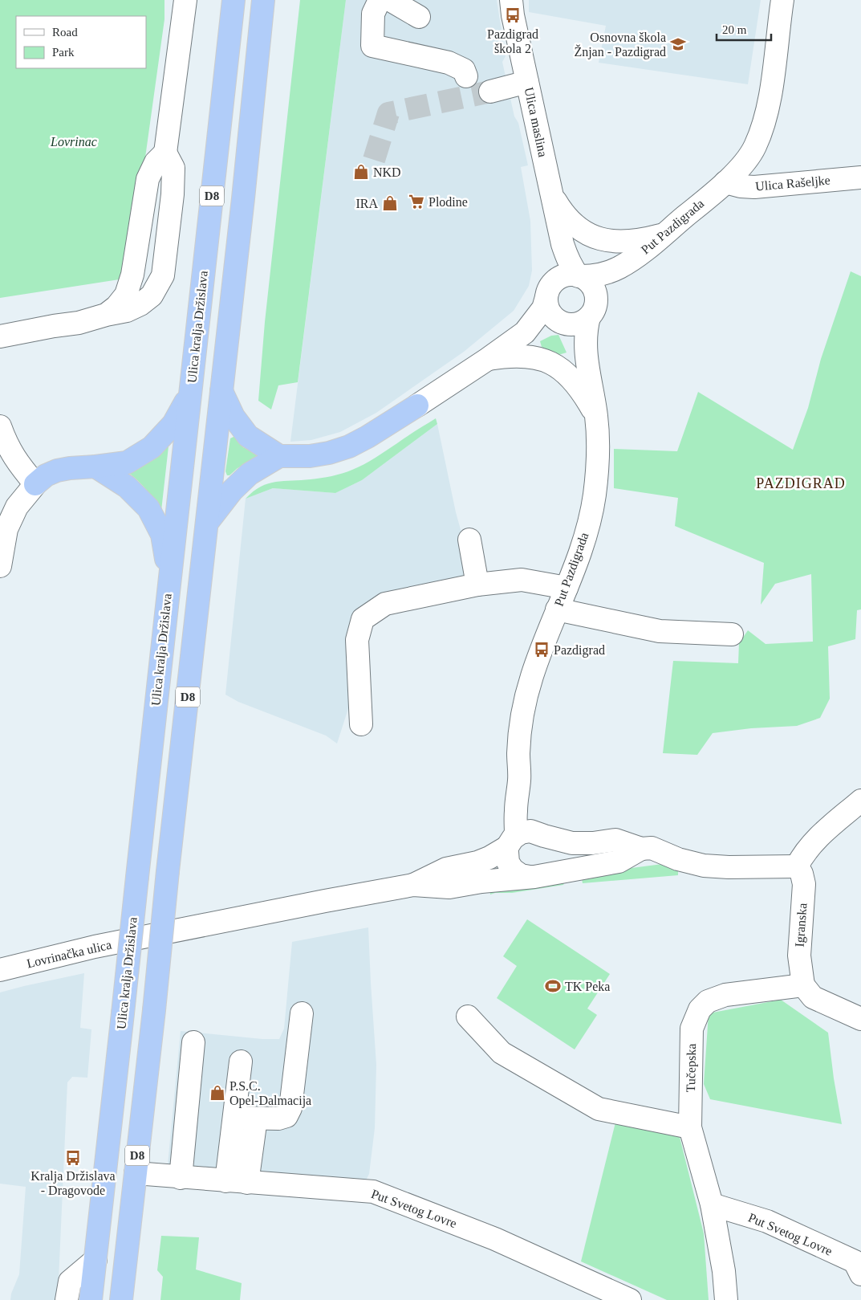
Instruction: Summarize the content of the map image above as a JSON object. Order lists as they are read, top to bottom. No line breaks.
{"streets":{"highway":["D8","Ulica kralja Držislava"],"street":["Ulica maslina","Ulica Rašeljke","Put Pazdigrada","Igranska","Lovrinačka ulica","Tučepska","Put Svetog Lovre"]},"crossings":[["Ulica maslina","Put Pazdigrada"],["Ulica Rašeljke","Put Pazdigrada"],["D8","Put Svetog Lovre"],["Igranska","Tučepska"],["Tučepska","Put Svetog Lovre"]],"districts":["PAZDIGRAD"],"parks":["Lovrinac"],"places":{"bus stop":["Pazdigrad škola 2","Pazdigrad","Kralja Držislava - Dragovode"],"school or university":["Osnovna škola Žnjan - Pazdigrad"],"shop":["NKD","IRA","P.S.C. Opel-Dalmacija"],"supermarket":["Plodine"],"sports":["TK Peka"]},"legend":["Road","Park"],"scale_bar":"20 m"}
